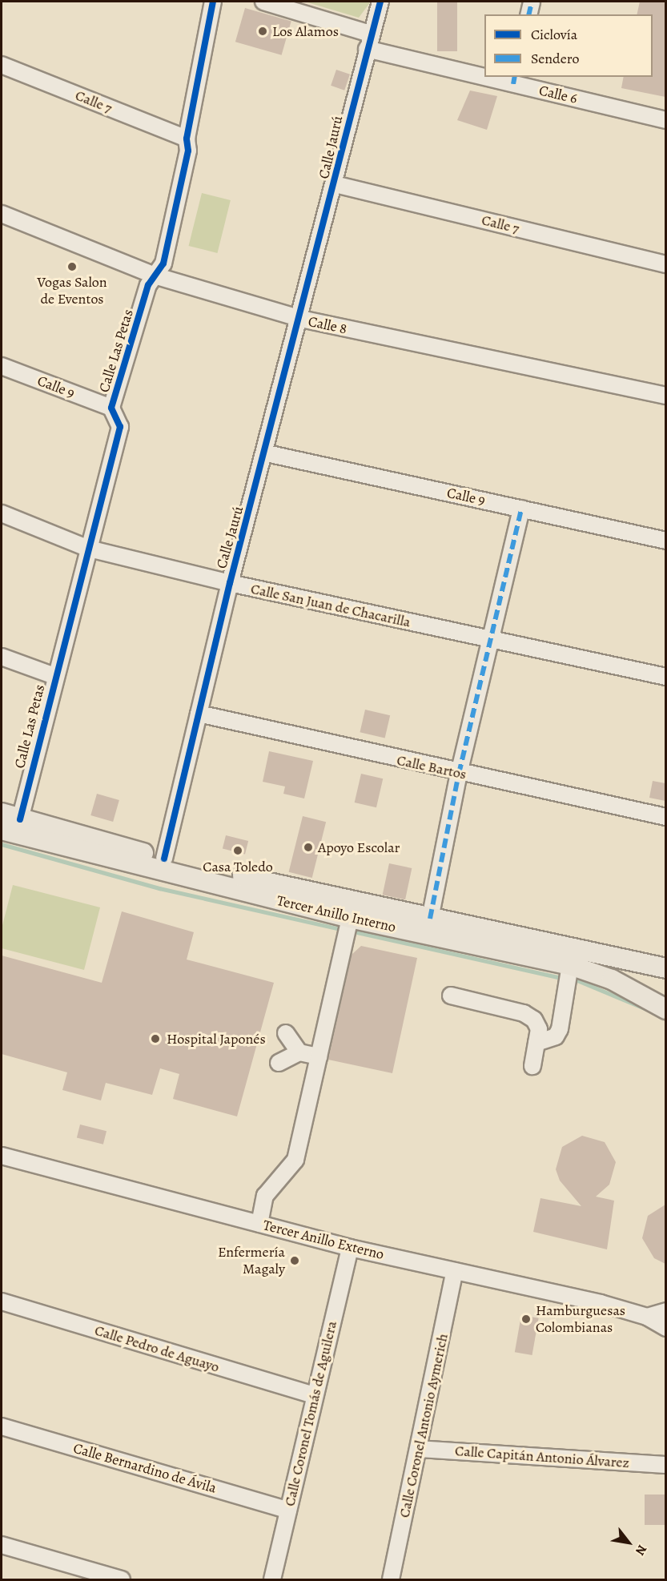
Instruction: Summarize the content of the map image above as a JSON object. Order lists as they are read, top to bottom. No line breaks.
{"streets":{"main road":["Tercer Anillo Interno"],"street":["Calle 6","Calle 7","Calle Jaurú","Calle 8","Calle Las Petas","Calle 9","Calle San Juan de Chacarilla","Calle Bartos","Tercer Anillo Externo","Calle Pedro de Aguayo","Calle Coronel Tomás de Aguilera","Calle Coronel Antonio Aymerich","Calle Capitán Antonio Álvarez","Calle Bernardino de Ávila"]},"crossings":[["Calle 6","Calle Jaurú"],["Calle 7","Calle Jaurú"],["Calle 7","Calle Las Petas"],["Calle Jaurú","Calle 8"],["Calle Jaurú","Calle 9"],["Calle Jaurú","Calle San Juan de Chacarilla"],["Calle Jaurú","Calle Bartos"],["Calle Jaurú","Tercer Anillo Interno"],["Calle 8","Calle Las Petas"],["Calle Las Petas","Calle 9"],["Calle Las Petas","Calle San Juan de Chacarilla"],["Calle Las Petas","Tercer Anillo Interno"],["Tercer Anillo Externo","Calle Coronel Tomás de Aguilera"],["Tercer Anillo Externo","Calle Coronel Antonio Aymerich"],["Calle Pedro de Aguayo","Calle Coronel Tomás de Aguilera"],["Calle Coronel Tomás de Aguilera","Calle Bernardino de Ávila"],["Calle Coronel Antonio Aymerich","Calle Capitán Antonio Álvarez"]],"places":["Los Alamos","Vogas Salon de Eventos","Apoyo Escolar","Casa Toledo","Hospital Japonés","Enfermería Magaly","Hamburguesas Colombianas"],"legend":["Ciclovía","Sendero"],"north":"bottom right"}
